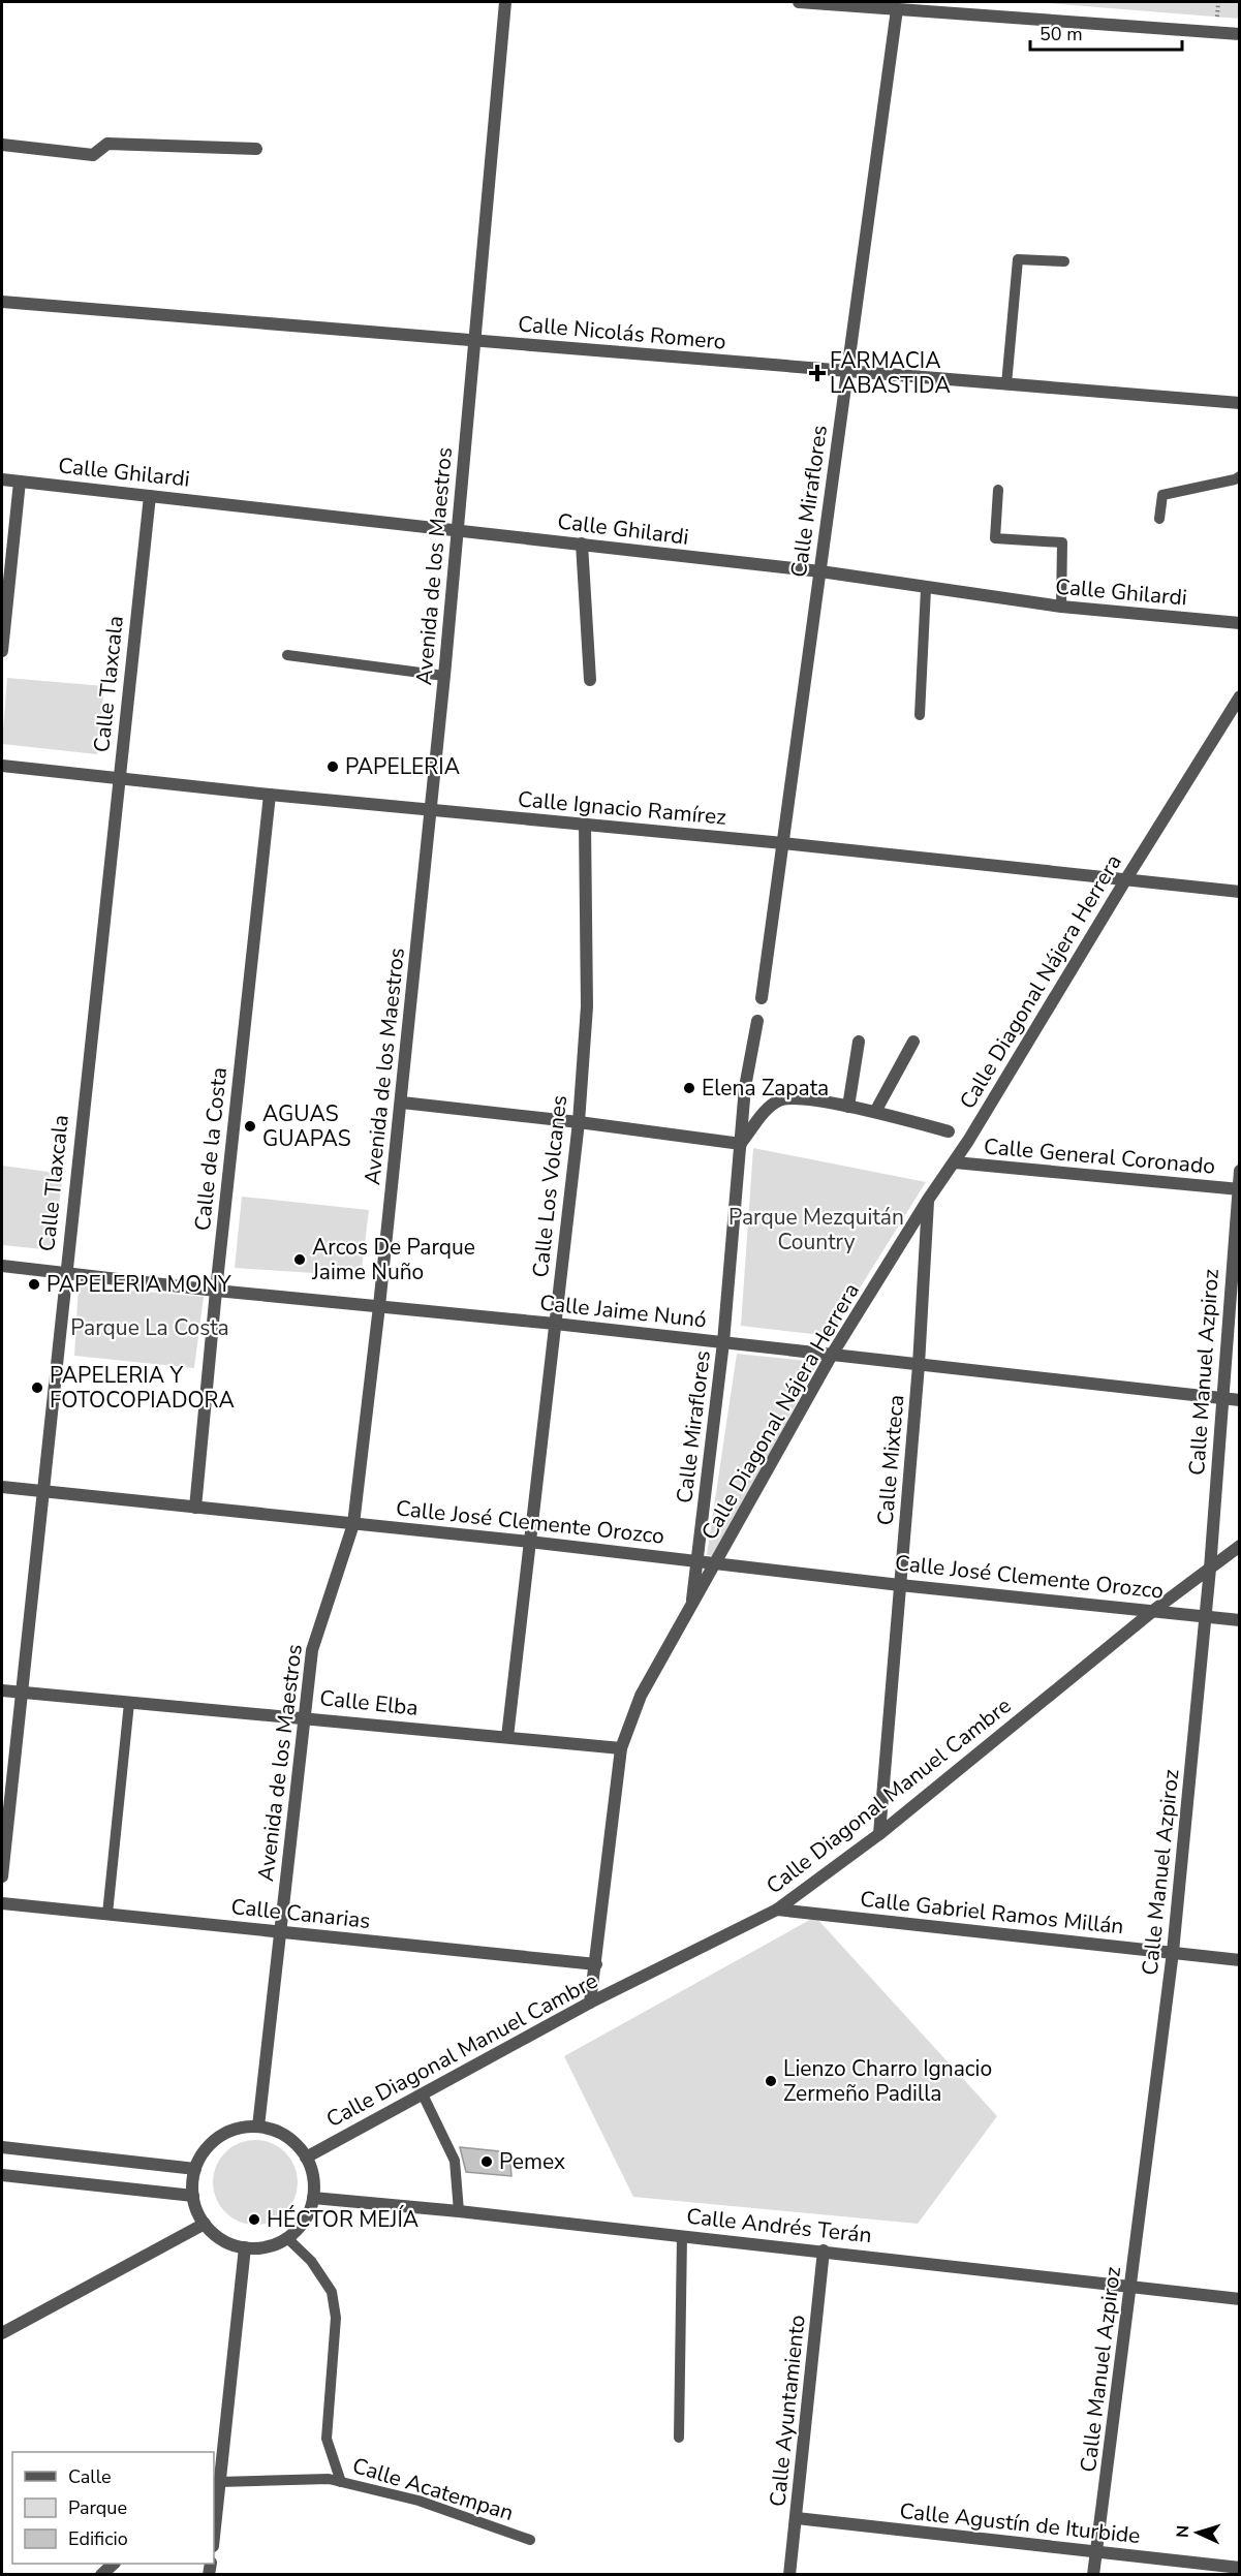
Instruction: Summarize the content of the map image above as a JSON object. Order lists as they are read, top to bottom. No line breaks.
{"streets":{"street":["Calle Nicolás Romero","Calle Ghilardi","Calle Miraflores","Avenida de los Maestros","Calle Tlaxcala","Calle Ignacio Ramírez","Calle Diagonal Nájera Herrera","Calle de la Costa","Calle General Coronado","Calle Los Volcanes","Calle Jaime Nunó","Calle Manuel Azpiroz","Calle Mixteca","Calle José Clemente Orozco","Calle Elba","Calle Diagonal Manuel Cambre","Calle Gabriel Ramos Millán","Calle Canarias","Calle Andrés Terán","Calle Ayuntamiento","Calle Agustín de Iturbide"],"lane":["Calle Acatempan"]},"crossings":[["Calle Nicolás Romero","Calle Miraflores"],["Calle Nicolás Romero","Avenida de los Maestros"],["Calle Ghilardi","Calle Miraflores"],["Calle Ghilardi","Avenida de los Maestros"],["Calle Ghilardi","Calle Tlaxcala"],["Calle Miraflores","Calle Ignacio Ramírez"],["Calle Miraflores","Calle Diagonal Nájera Herrera"],["Calle Miraflores","Calle Jaime Nunó"],["Calle Miraflores","Calle José Clemente Orozco"],["Avenida de los Maestros","Calle Ignacio Ramírez"],["Avenida de los Maestros","Calle Jaime Nunó"],["Avenida de los Maestros","Calle José Clemente Orozco"],["Avenida de los Maestros","Calle Elba"],["Avenida de los Maestros","Calle Diagonal Manuel Cambre"],["Avenida de los Maestros","Calle Canarias"],["Avenida de los Maestros","Calle Andrés Terán"],["Calle Tlaxcala","Calle Ignacio Ramírez"],["Calle Tlaxcala","Calle Jaime Nunó"],["Calle Tlaxcala","Calle José Clemente Orozco"],["Calle Tlaxcala","Calle Elba"],["Calle Ignacio Ramírez","Calle Diagonal Nájera Herrera"],["Calle Ignacio Ramírez","Calle de la Costa"],["Calle Ignacio Ramírez","Calle Los Volcanes"],["Calle Diagonal Nájera Herrera","Calle General Coronado"],["Calle Diagonal Nájera Herrera","Calle Jaime Nunó"],["Calle Diagonal Nájera Herrera","Calle Mixteca"],["Calle Diagonal Nájera Herrera","Calle José Clemente Orozco"],["Calle Diagonal Nájera Herrera","Calle Elba"],["Calle Diagonal Nájera Herrera","Calle Diagonal Manuel Cambre"],["Calle Diagonal Nájera Herrera","Calle Canarias"],["Calle de la Costa","Calle Jaime Nunó"],["Calle de la Costa","Calle José Clemente Orozco"],["Calle General Coronado","Calle Manuel Azpiroz"],["Calle Los Volcanes","Calle Jaime Nunó"],["Calle Los Volcanes","Calle José Clemente Orozco"],["Calle Los Volcanes","Calle Elba"],["Calle Jaime Nunó","Calle Manuel Azpiroz"],["Calle Jaime Nunó","Calle Mixteca"],["Calle Manuel Azpiroz","Calle José Clemente Orozco"],["Calle Manuel Azpiroz","Calle Diagonal Manuel Cambre"],["Calle Manuel Azpiroz","Calle Gabriel Ramos Millán"],["Calle Manuel Azpiroz","Calle Andrés Terán"],["Calle Manuel Azpiroz","Calle Agustín de Iturbide"],["Calle Mixteca","Calle José Clemente Orozco"],["Calle Mixteca","Calle Diagonal Manuel Cambre"],["Calle José Clemente Orozco","Calle Diagonal Manuel Cambre"],["Calle Diagonal Manuel Cambre","Calle Gabriel Ramos Millán"],["Calle Diagonal Manuel Cambre","Calle Andrés Terán"],["Calle Andrés Terán","Calle Ayuntamiento"],["Calle Ayuntamiento","Calle Agustín de Iturbide"]],"parks":["Parque Mezquitán Country","Parque La Costa"],"places":{"health":["FARMACIA LABASTIDA"],"other":["PAPELERIA","Elena Zapata","AGUAS GUAPAS","Arcos De Parque Jaime Nuño","PAPELERIA MONY","PAPELERIA Y FOTOCOPIADORA","Lienzo Charro Ignacio Zermeño Padilla","Pemex","HÉCTOR MEJÍA"]},"legend":["Calle","Parque","Edificio"],"scale_bar":"50 m","north":"left"}
